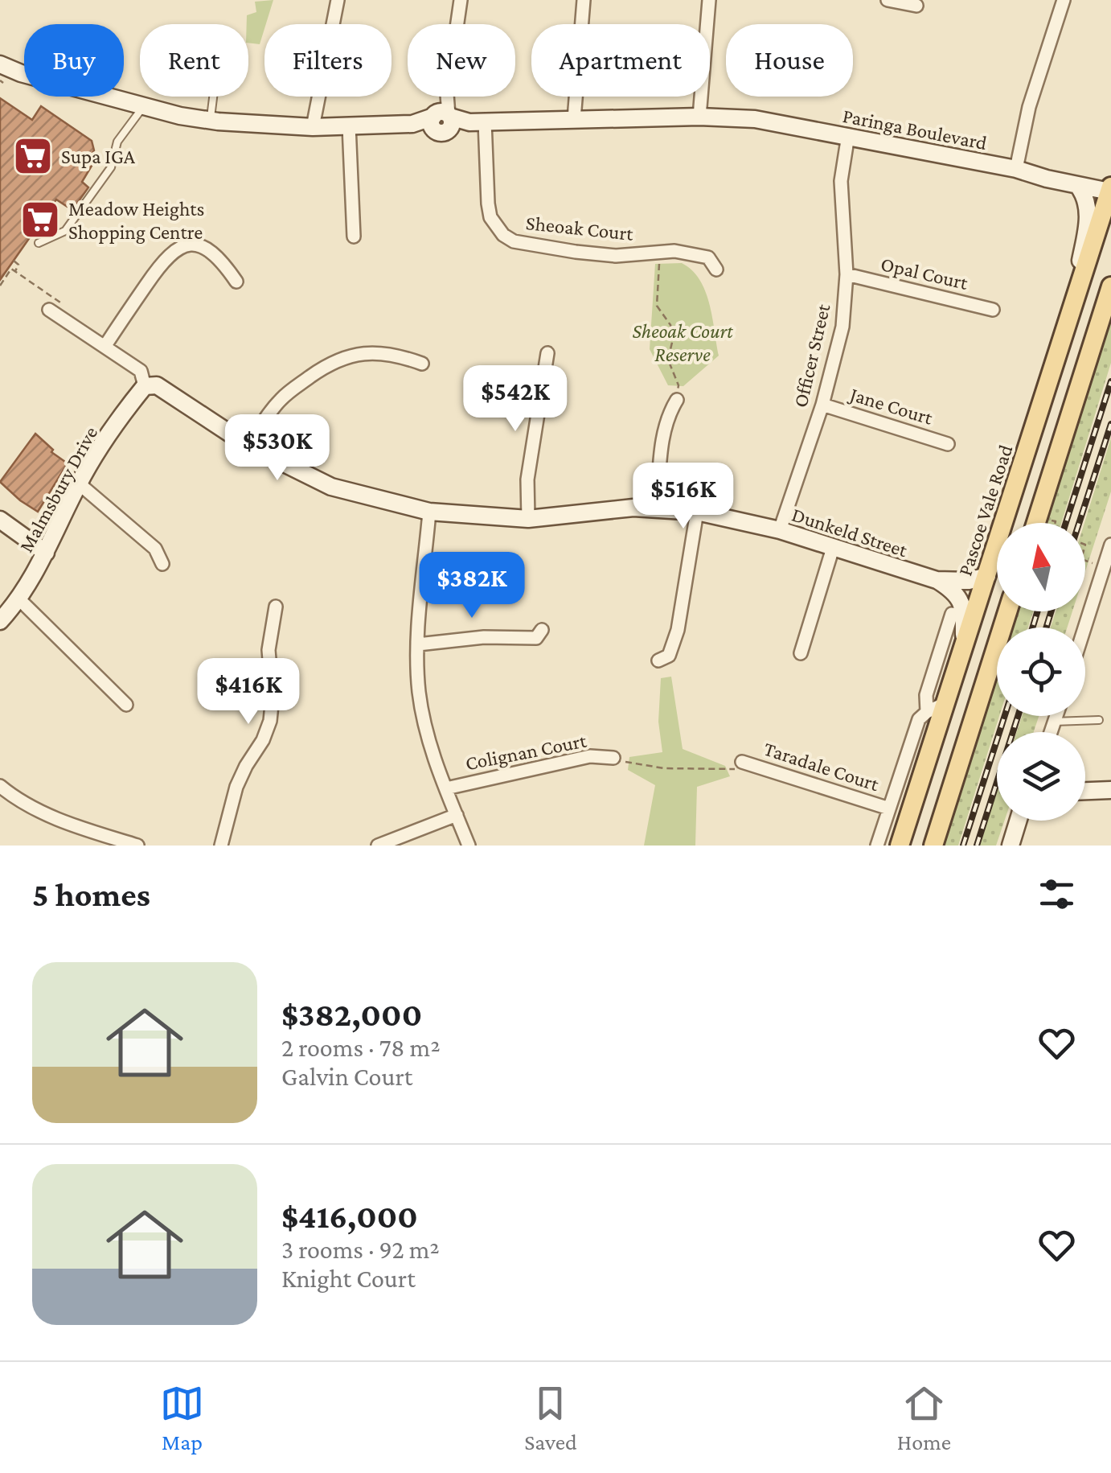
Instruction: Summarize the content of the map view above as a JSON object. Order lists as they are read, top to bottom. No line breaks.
{"streets":{"main road":["Pascoe Vale Road"],"street":["Paringa Boulevard","Sheoak Court","Opal Court","Officer Street","Jane Court","Malmsbury Drive","Dunkeld Street","Colignan Court","Taradale Court"]},"crossings":[["Paringa Boulevard","Sheoak Court"],["Paringa Boulevard","Officer Street"],["Paringa Boulevard","Pascoe Vale Road"],["Opal Court","Officer Street"],["Officer Street","Jane Court"],["Officer Street","Dunkeld Street"],["Malmsbury Drive","Dunkeld Street"],["Pascoe Vale Road","Dunkeld Street"]],"parks":["Sheoak Court Reserve"],"places":{"supermarket":["Supa IGA","Meadow Heights Shopping Centre"]},"north":"top","page":{"chip":["Buy","Rent","Filters","New","Apartment","House"],"price":["$542K","$530K","$516K","$382K","$416K"],"heading":"5 homes","list":[{"name":"$382,000","note":"2 rooms · 78 m² · Galvin Court"},{"name":"$416,000","note":"3 rooms · 92 m² · Knight Court"}],"tabs":["Map","Saved","Home"]}}
